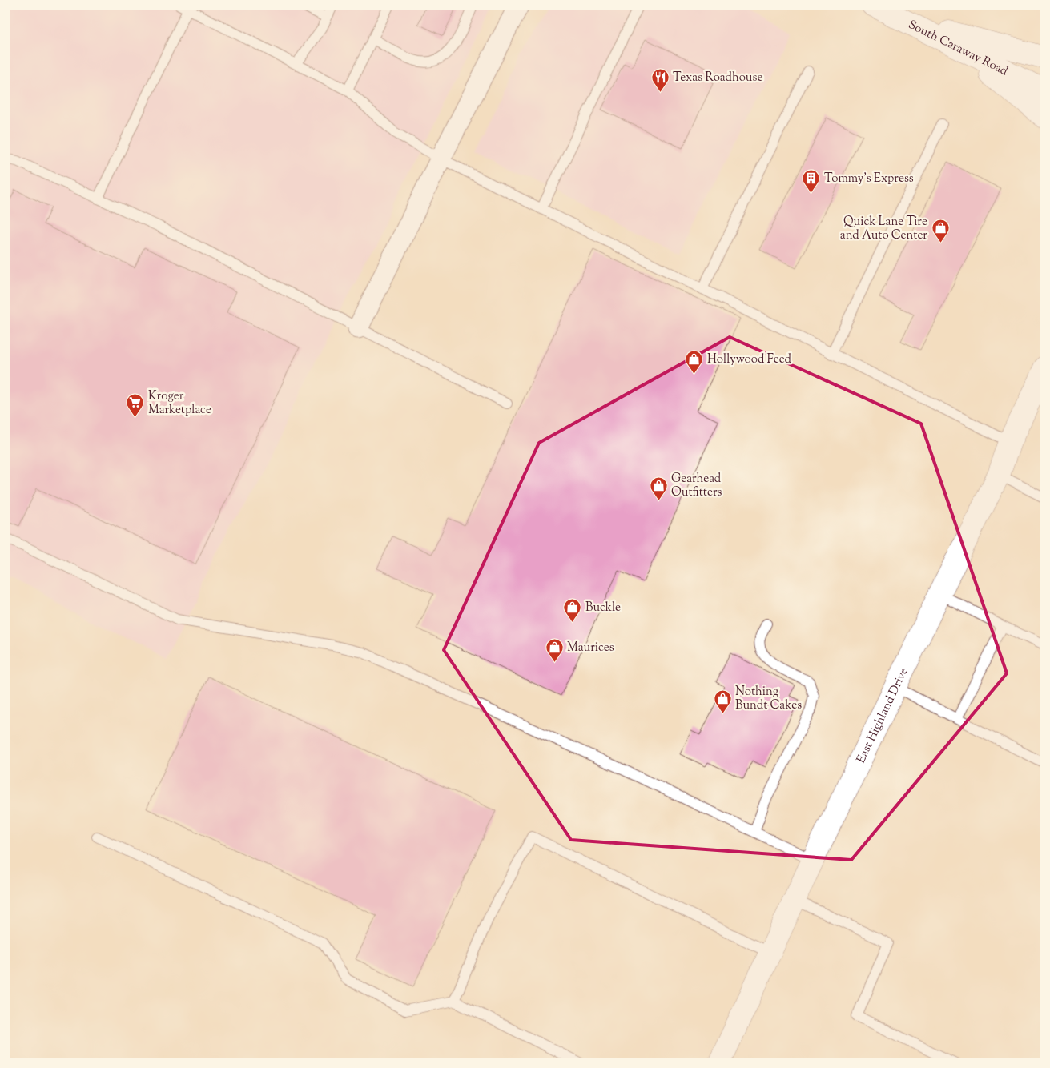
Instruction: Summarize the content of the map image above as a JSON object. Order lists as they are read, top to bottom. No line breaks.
{"streets":{"main road":["South Caraway Road","East Highland Drive"]},"places":{"restaurant":["Texas Roadhouse"],"building":["Tommy's Express"],"shop":["Quick Lane Tire and Auto Center","Hollywood Feed","Gearhead Outfitters","Buckle","Maurices","Nothing Bundt Cakes"],"supermarket":["Kroger Marketplace"]}}
